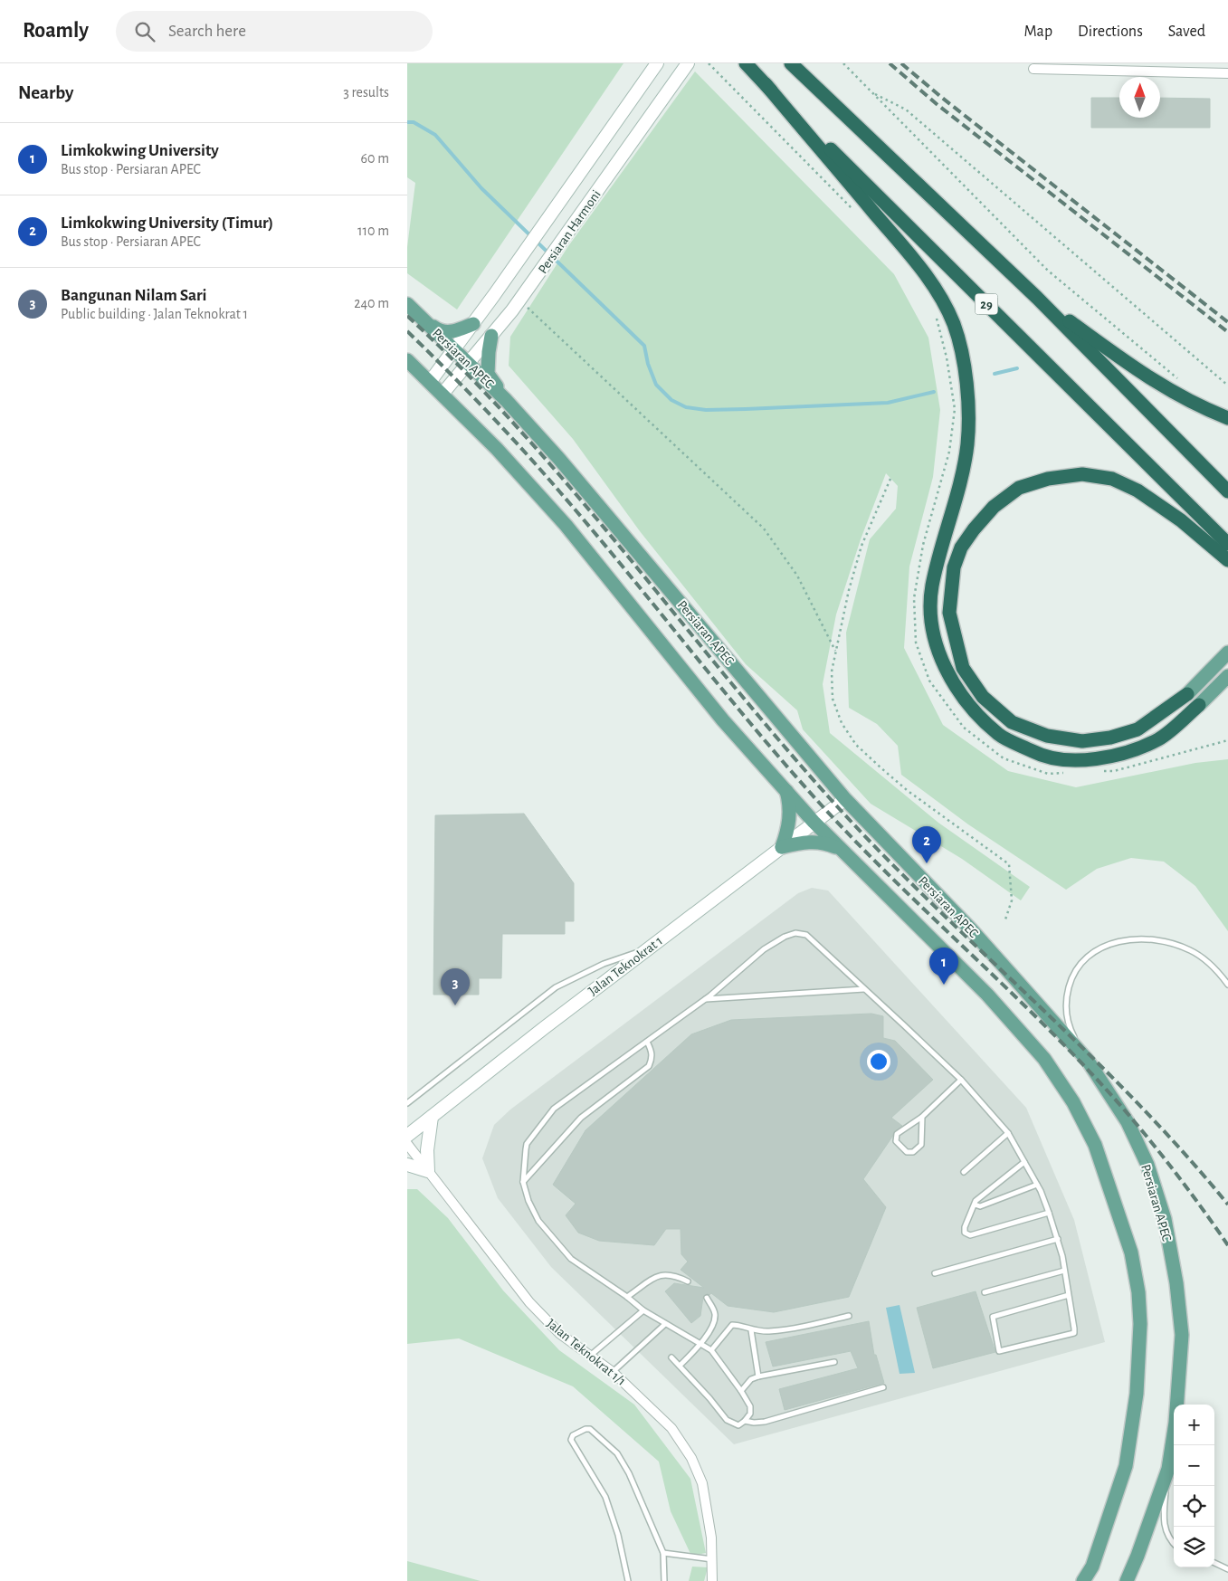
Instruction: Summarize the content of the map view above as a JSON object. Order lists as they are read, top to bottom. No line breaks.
{"streets":{"highway":["29"],"main road":["Persiaran APEC"],"street":["Persiaran Harmoni","Jalan Teknokrat 1","Jalan Teknokrat 1/1"]},"crossings":[["Persiaran Harmoni","Persiaran APEC"],["Persiaran APEC","Jalan Teknokrat 1"]],"north":"top","page":{"header":"Roamly","search":"Search here","nav":["Map","Directions","Saved"],"heading":["Nearby","3 results"],"list":[{"mark":"1","name":"Limkokwing University","note":"Bus stop · Persiaran APEC","value":"60 m"},{"mark":"2","name":"Limkokwing University (Timur)","note":"Bus stop · Persiaran APEC","value":"110 m"},{"mark":"3","name":"Bangunan Nilam Sari","note":"Public building · Jalan Teknokrat 1","value":"240 m"}],"pins":["2","1","3"],"map_buttons":["+","−"]}}
